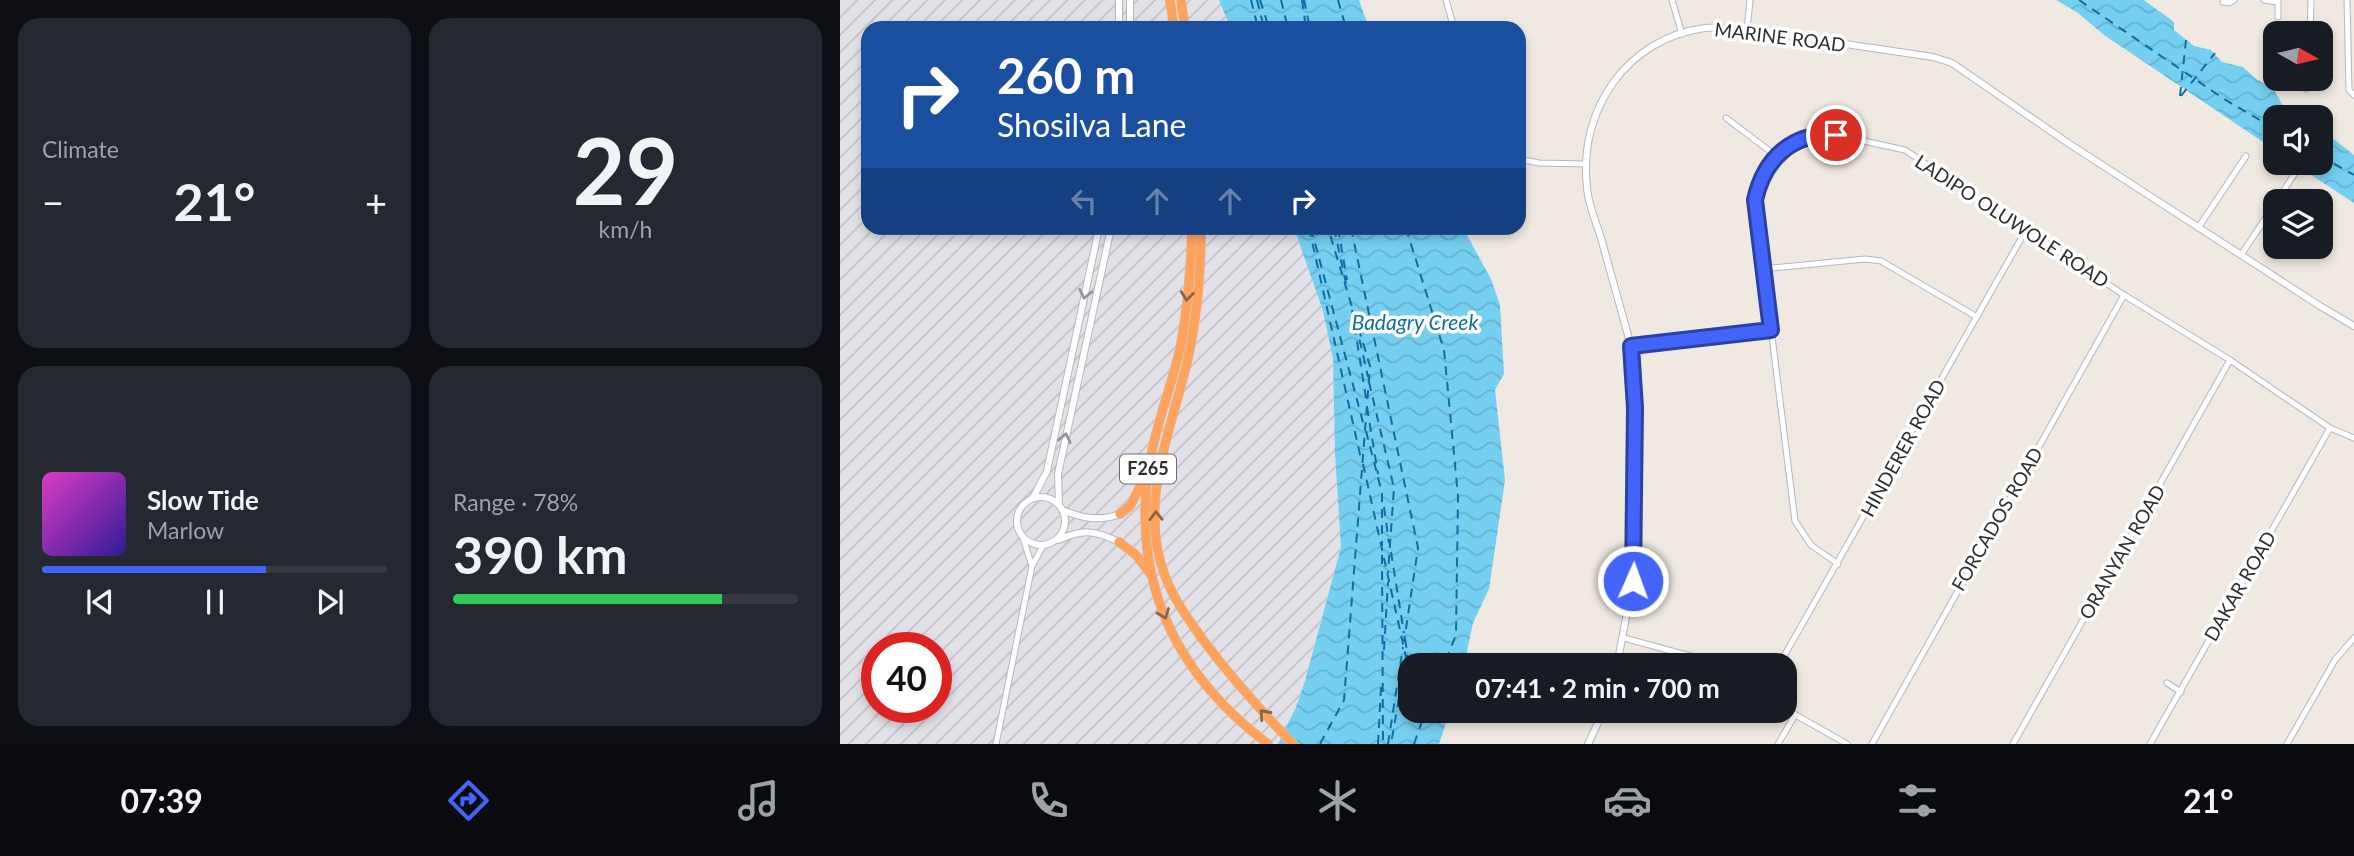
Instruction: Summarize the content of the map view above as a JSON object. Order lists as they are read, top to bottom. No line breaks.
{"streets":{"highway":["F265"],"street":["MARINE ROAD","LADIPO OLUWOLE ROAD","HINDERER ROAD","FORCADOS ROAD","ORANYAN ROAD","DAKAR ROAD"]},"crossings":[["LADIPO OLUWOLE ROAD","HINDERER ROAD"],["LADIPO OLUWOLE ROAD","FORCADOS ROAD"],["LADIPO OLUWOLE ROAD","ORANYAN ROAD"],["LADIPO OLUWOLE ROAD","DAKAR ROAD"]],"water":["Badagry Creek"],"north":"right","page":{"tile":["Climate",["29","km/h"],["Range · 78%","390 km"]],"turn":["260 m","Shosilva Lane"],"heat":["−","21°","+"],"song":["Slow Tide","Marlow"],"limit":"40","trip":"07:41 · 2 min · 700 m","tabs":["07:39","21°"]}}
